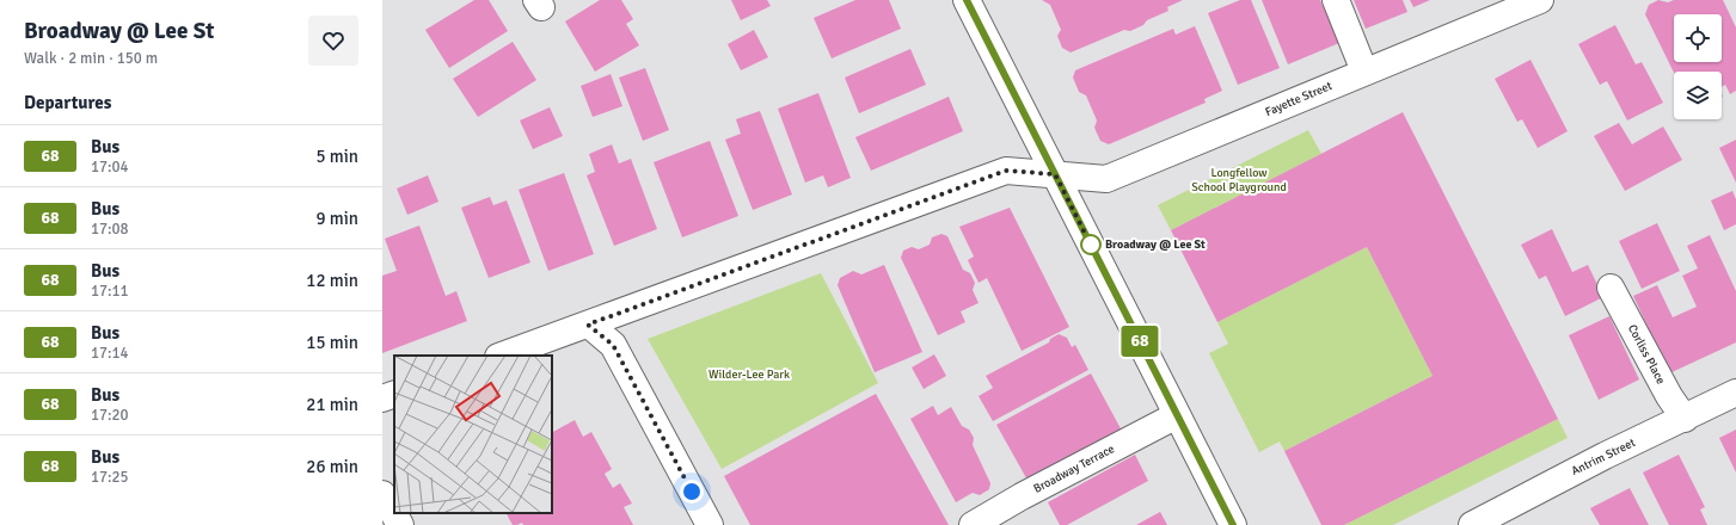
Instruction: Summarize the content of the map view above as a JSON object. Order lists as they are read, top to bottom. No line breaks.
{"streets":{"street":["Fayette Street","Corliss Place","Antrim Street","Broadway Terrace"]},"crossings":[["Corliss Place","Antrim Street"]],"parks":["Longfellow School Playground","Wilder-Lee Park"],"places":["Broadway @ Lee St"],"lines":["bus line 68"],"page":{"heading":[["Broadway @ Lee St","Walk · 2 min · 150 m"],"Departures"],"on_map":"68","list":[{"mark":"68","name":"Bus","note":"17:04","value":"5 min"},{"mark":"68","name":"Bus","note":"17:08","value":"9 min"},{"mark":"68","name":"Bus","note":"17:11","value":"12 min"},{"mark":"68","name":"Bus","note":"17:14","value":"15 min"},{"mark":"68","name":"Bus","note":"17:20","value":"21 min"},{"mark":"68","name":"Bus","note":"17:25","value":"26 min"}]}}
